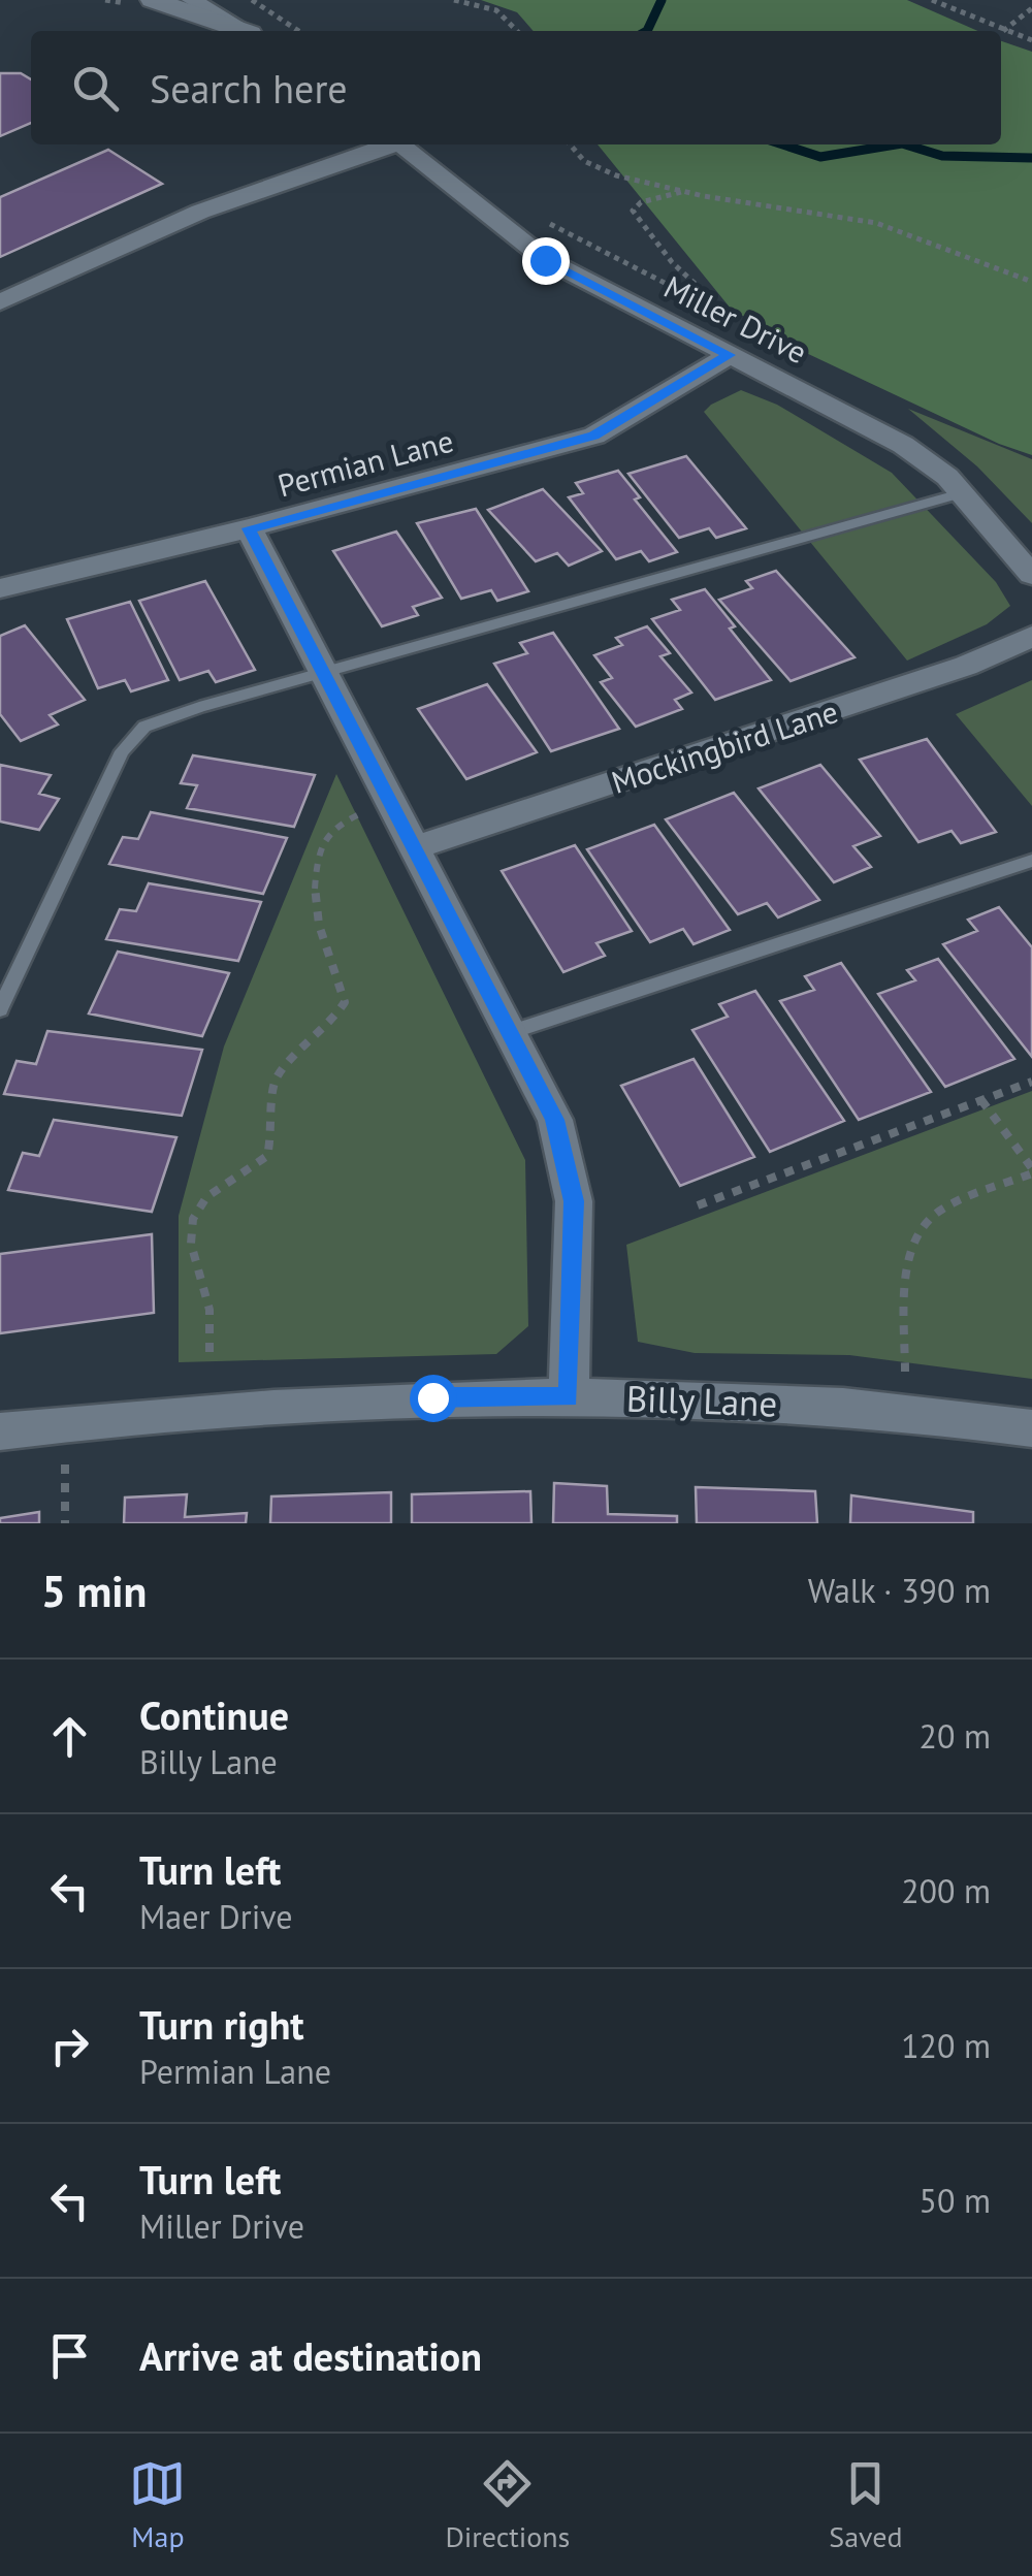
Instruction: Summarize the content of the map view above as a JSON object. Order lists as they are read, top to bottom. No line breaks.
{"streets":{"street":["Miller Drive","Permian Lane","Mockingbird Lane","Billy Lane"]},"crossings":[["Miller Drive","Permian Lane"]],"page":{"search":"Search here","heading":["5 min","Walk · 390 m"],"list":[["Continue","Billy Lane","20 m"],["Turn left","Maer Drive","200 m"],["Turn right","Permian Lane","120 m"],["Turn left","Miller Drive","50 m"],"Arrive at destination"],"nav":["Map","Directions","Saved"]}}
